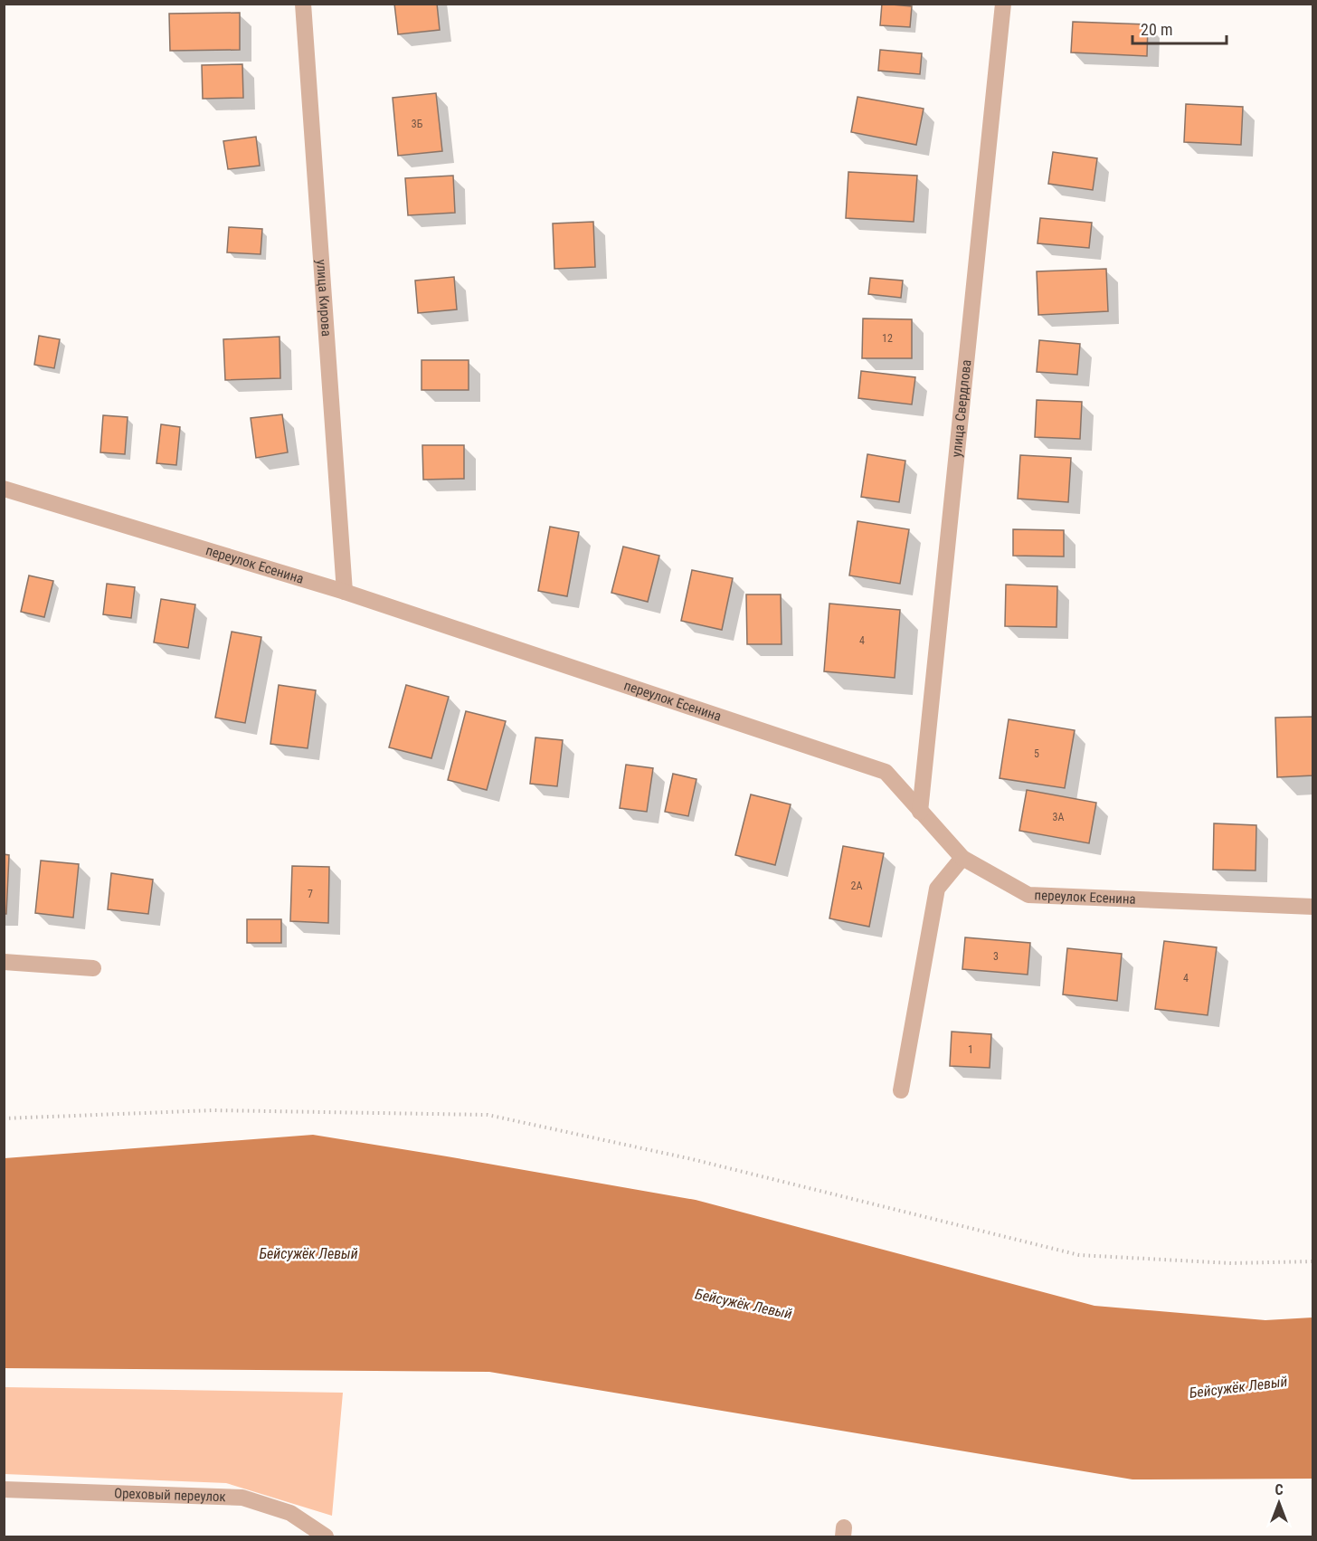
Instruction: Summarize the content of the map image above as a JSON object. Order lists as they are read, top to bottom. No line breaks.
{"streets":{"street":["улица Кирова","улица Свердлова","переулок Есенина","Ореховый переулок"]},"crossings":[["улица Кирова","переулок Есенина"],["улица Свердлова","переулок Есенина"]],"water":["Бейсужёк Левый"],"house_numbers":["3Б","12","4","5","3А","2А","7","3","4","1"],"scale_bar":"20 m","north":"top"}
